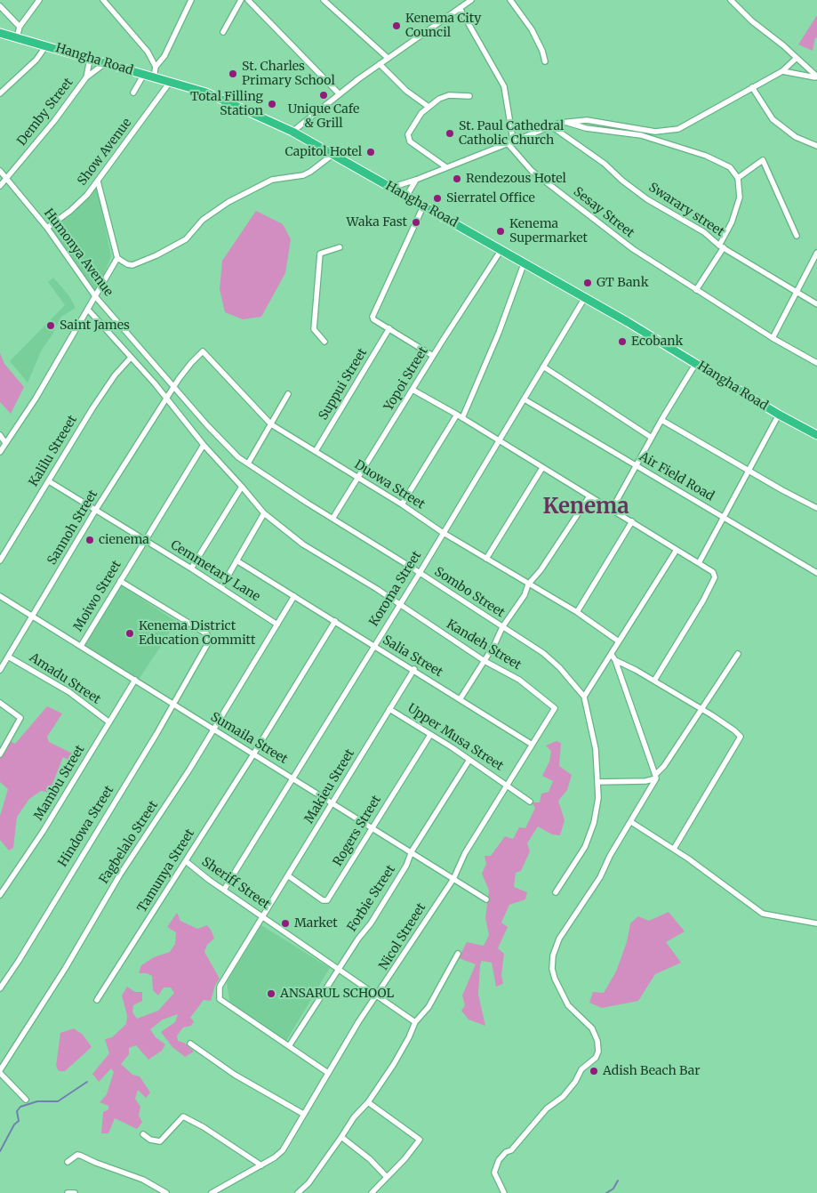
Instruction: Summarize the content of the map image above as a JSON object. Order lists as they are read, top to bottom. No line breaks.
{"streets":{"highway":["Hangha Road"],"street":["Demby Street","Show Avenue","Swarary street","Sesay Street","Humonya Avenue","Yopoi Street","Suppui Street","Kalilu Streeet","Air Field Road","Duowa Street","Sannoh Street","Cemmetary Lane","Koroma Street","Sombo Street","Moiwo Street","Kandeh Street","Salia Street","Amadu Street","Upper Musa Street","Sumaila Street","Mambu Street","Makieu Street","Hindowa Street","Rogers Street","Fagbelalo Street","Tamunya Street","Sheriff Street","Forbie Street","Nicol Streeet"]},"crossings":[["Hangha Road","Demby Street"],["Hangha Road","Show Avenue"],["Hangha Road","Yopoi Street"],["Hangha Road","Koroma Street"],["Demby Street","Humonya Avenue"],["Show Avenue","Humonya Avenue"],["Humonya Avenue","Duowa Street"],["Humonya Avenue","Sannoh Street"],["Humonya Avenue","Sombo Street"],["Yopoi Street","Duowa Street"],["Yopoi Street","Sombo Street"],["Suppui Street","Duowa Street"],["Kalilu Streeet","Cemmetary Lane"],["Kalilu Streeet","Kandeh Street"],["Air Field Road","Koroma Street"],["Duowa Street","Sannoh Street"],["Duowa Street","Koroma Street"],["Duowa Street","Sombo Street"],["Sannoh Street","Cemmetary Lane"],["Sannoh Street","Sombo Street"],["Sannoh Street","Kandeh Street"],["Sannoh Street","Amadu Street"],["Sannoh Street","Sumaila Street"],["Cemmetary Lane","Moiwo Street"],["Cemmetary Lane","Fagbelalo Street"],["Koroma Street","Sombo Street"],["Koroma Street","Kandeh Street"],["Koroma Street","Salia Street"],["Koroma Street","Sumaila Street"],["Koroma Street","Sheriff Street"],["Moiwo Street","Kandeh Street"],["Moiwo Street","Sumaila Street"],["Moiwo Street","Hindowa Street"],["Kandeh Street","Nicol Streeet"],["Salia Street","Makieu Street"],["Salia Street","Fagbelalo Street"],["Salia Street","Tamunya Street"],["Salia Street","Nicol Streeet"],["Amadu Street","Mambu Street"],["Upper Musa Street","Makieu Street"],["Upper Musa Street","Rogers Street"],["Upper Musa Street","Forbie Street"],["Upper Musa Street","Nicol Streeet"],["Sumaila Street","Mambu Street"],["Sumaila Street","Makieu Street"],["Sumaila Street","Hindowa Street"],["Sumaila Street","Rogers Street"],["Sumaila Street","Fagbelalo Street"],["Sumaila Street","Tamunya Street"],["Sumaila Street","Forbie Street"],["Sumaila Street","Nicol Streeet"],["Makieu Street","Rogers Street"],["Makieu Street","Sheriff Street"],["Makieu Street","Forbie Street"],["Tamunya Street","Sheriff Street"],["Sheriff Street","Forbie Street"],["Sheriff Street","Nicol Streeet"]],"districts":["Kenema"],"places":["Kenema City Council","St. Charles Primary School","Unique Cafe & Grill","Total Filling Station","St. Paul Cathedral Catholic Church","Capitol Hotel","Rendezous Hotel","Sierratel Office","Waka Fast","Kenema Supermarket","GT Bank","Saint James","Ecobank","cienema","Kenema District Education Committ","Market","ANSARUL SCHOOL","Adish Beach Bar"]}
